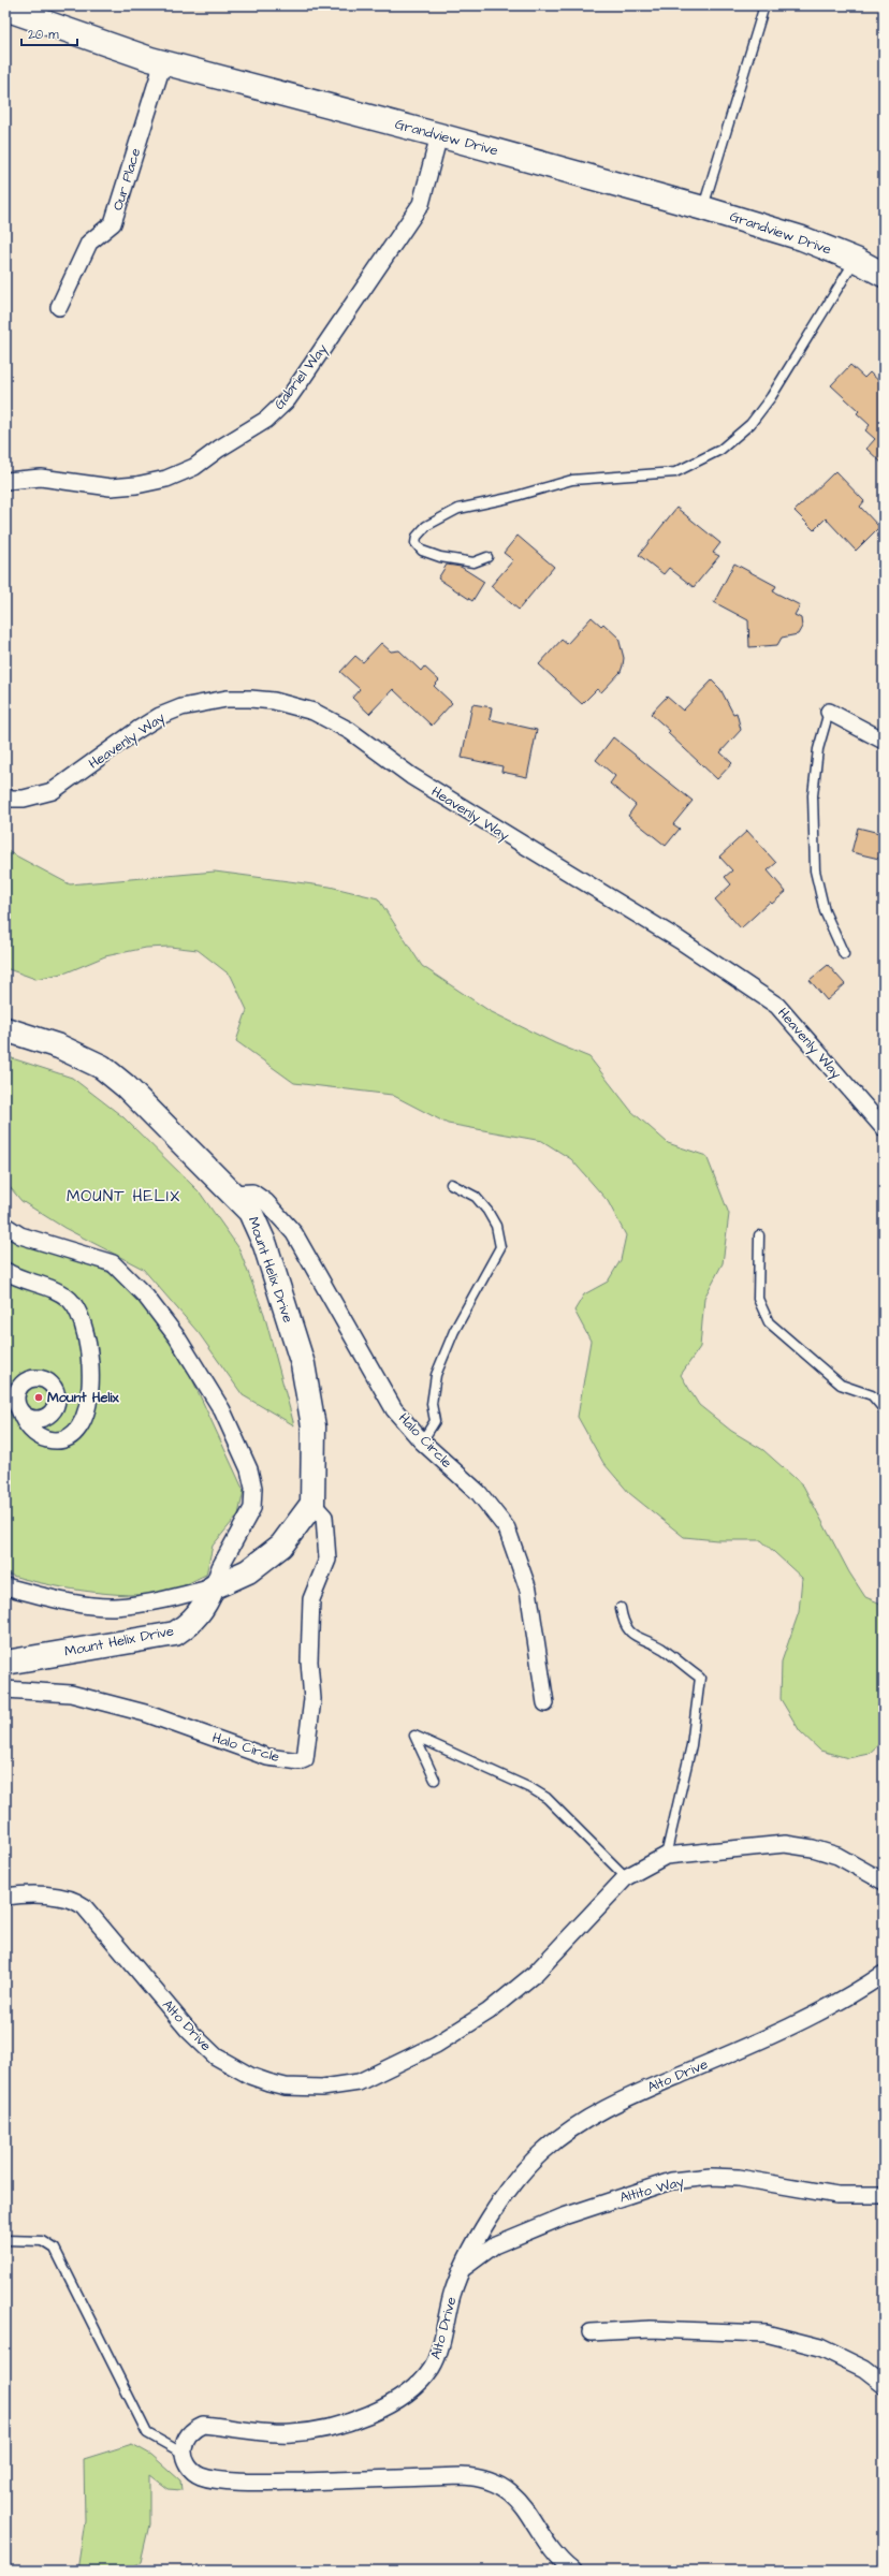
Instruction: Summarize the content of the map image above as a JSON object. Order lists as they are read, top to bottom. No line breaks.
{"streets":{"street":["Grandview Drive","Our Place","Gabriel Way","Heavenly Way","Mount Helix Drive","Halo Circle","Alto Drive","Altito Way"]},"crossings":[["Grandview Drive","Our Place"],["Grandview Drive","Gabriel Way"],["Mount Helix Drive","Halo Circle"],["Alto Drive","Altito Way"]],"districts":["MOUNT HELIX"],"places":["Mount Helix"],"scale_bar":"20 m"}
